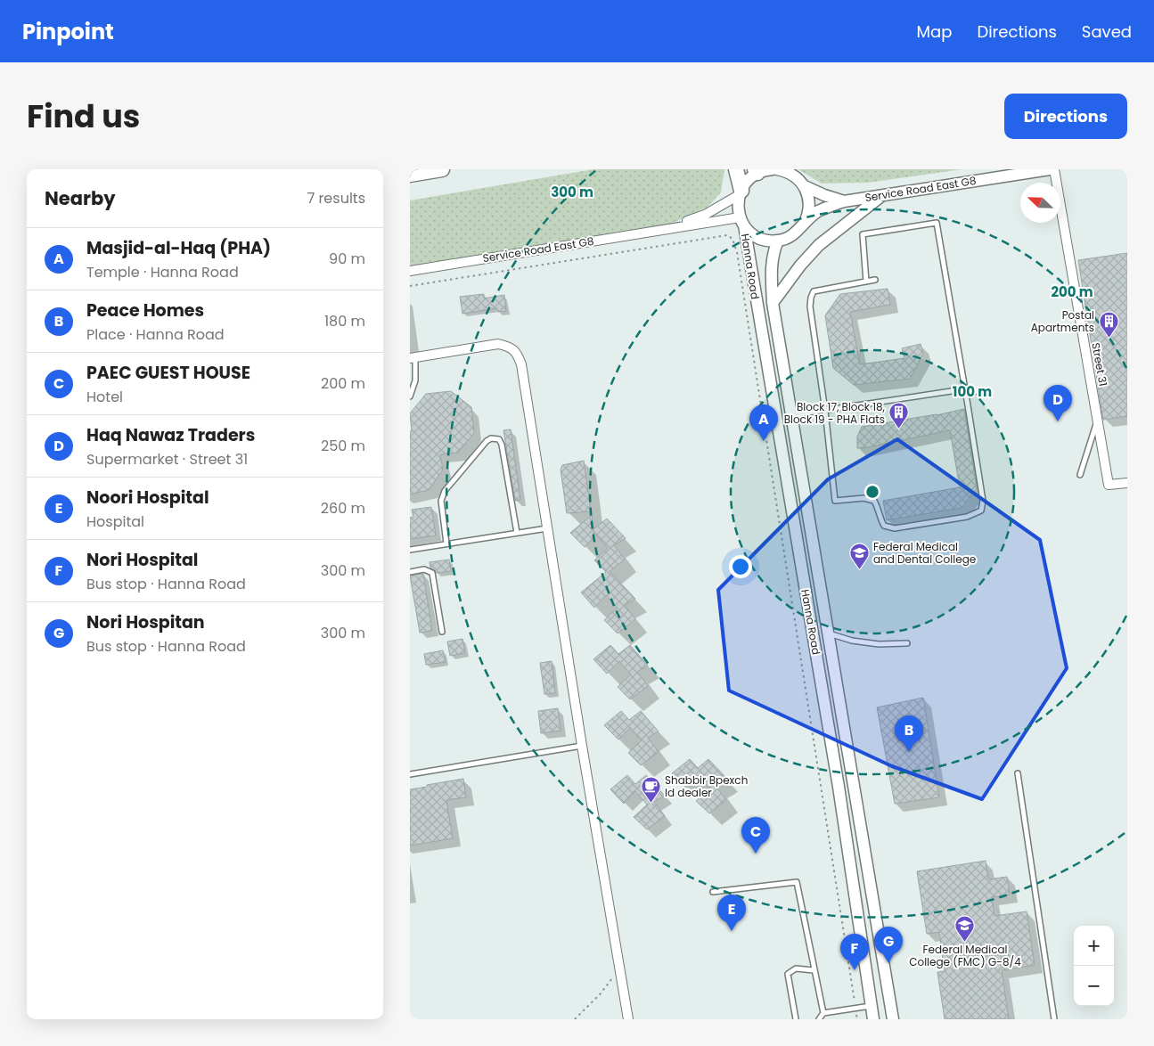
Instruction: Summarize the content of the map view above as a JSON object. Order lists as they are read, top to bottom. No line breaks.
{"streets":{"street":["Service Road East G8","Hanna Road","Street 31"]},"crossings":[["Service Road East G8","Hanna Road"]],"places":{"building":["Postal Apartments","Block 17, Block 18, Block 19 - PHA Flats"],"school or university":["Federal Medical and Dental College","Federal Medical College (FMC) G-8/4"],"cafe":["Shabbir Bpexch Id dealer"]},"north":"top left","page":{"header":"Pinpoint","nav":["Map","Directions","Saved"],"title":"Find us","buttons":"Directions","heading":["Nearby","7 results"],"list":[{"mark":"A","name":"Masjid-al-Haq (PHA)","note":"Temple · Hanna Road","value":"90 m"},{"mark":"B","name":"Peace Homes","note":"Place · Hanna Road","value":"180 m"},{"mark":"C","name":"PAEC GUEST HOUSE","note":"Hotel","value":"200 m"},{"mark":"D","name":"Haq Nawaz Traders","note":"Supermarket · Street 31","value":"250 m"},{"mark":"E","name":"Noori Hospital","note":"Hospital","value":"260 m"},{"mark":"F","name":"Nori Hospital","note":"Bus stop · Hanna Road","value":"300 m"},{"mark":"G","name":"Nori Hospitan","note":"Bus stop · Hanna Road","value":"300 m"}],"pins":["D","A","B","C","E","G","F"],"map_buttons":["+","−"]},"rings":["300 m","200 m","100 m"]}
